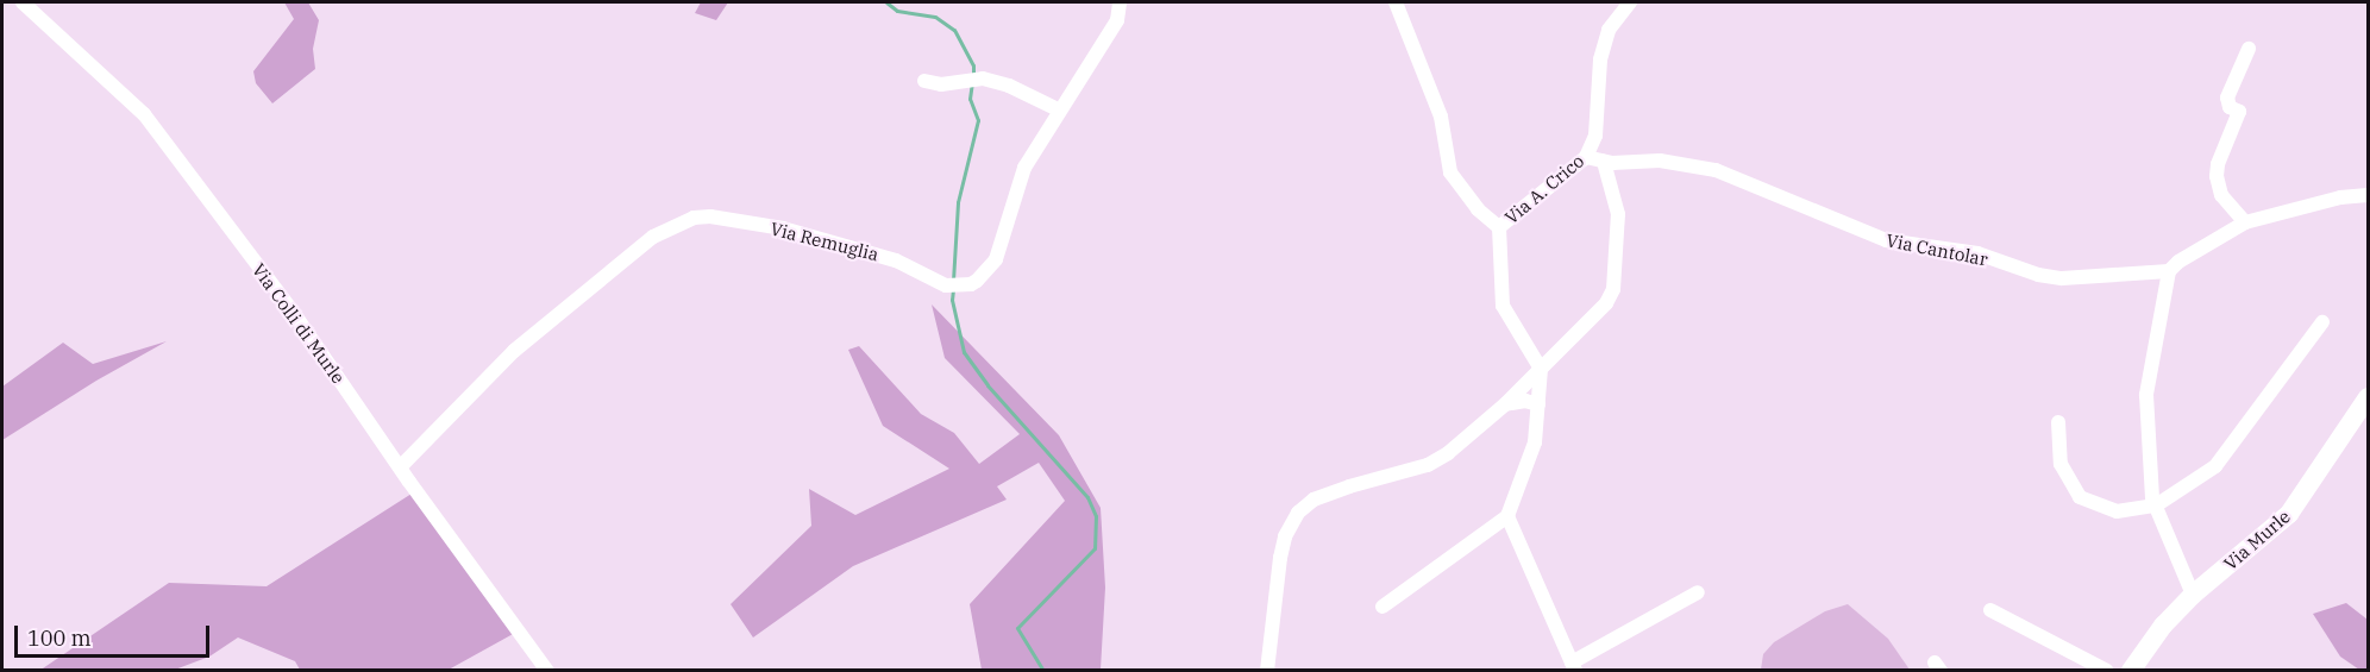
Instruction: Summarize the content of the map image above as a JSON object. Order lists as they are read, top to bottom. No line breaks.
{"streets":{"main road":["Via Murle"],"street":["Via A. Crico","Via Remuglia","Via Cantolar","Via Colli di Murle"]},"crossings":[["Via A. Crico","Via Cantolar"],["Via Remuglia","Via Colli di Murle"]],"scale_bar":"100 m"}
